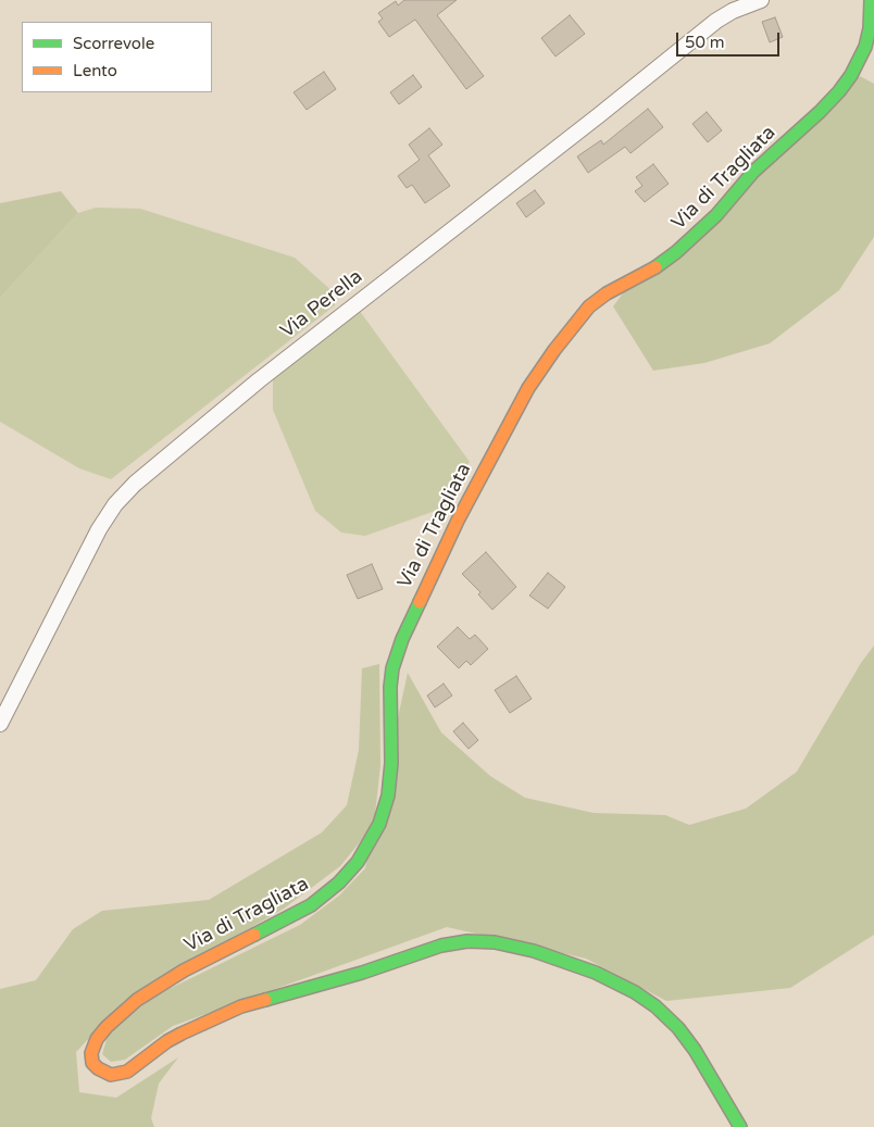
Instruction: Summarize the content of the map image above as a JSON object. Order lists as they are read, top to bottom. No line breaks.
{"streets":{"street":["Via di Tragliata","Via Perella"]},"legend":["Scorrevole","Lento"],"scale_bar":"50 m"}
